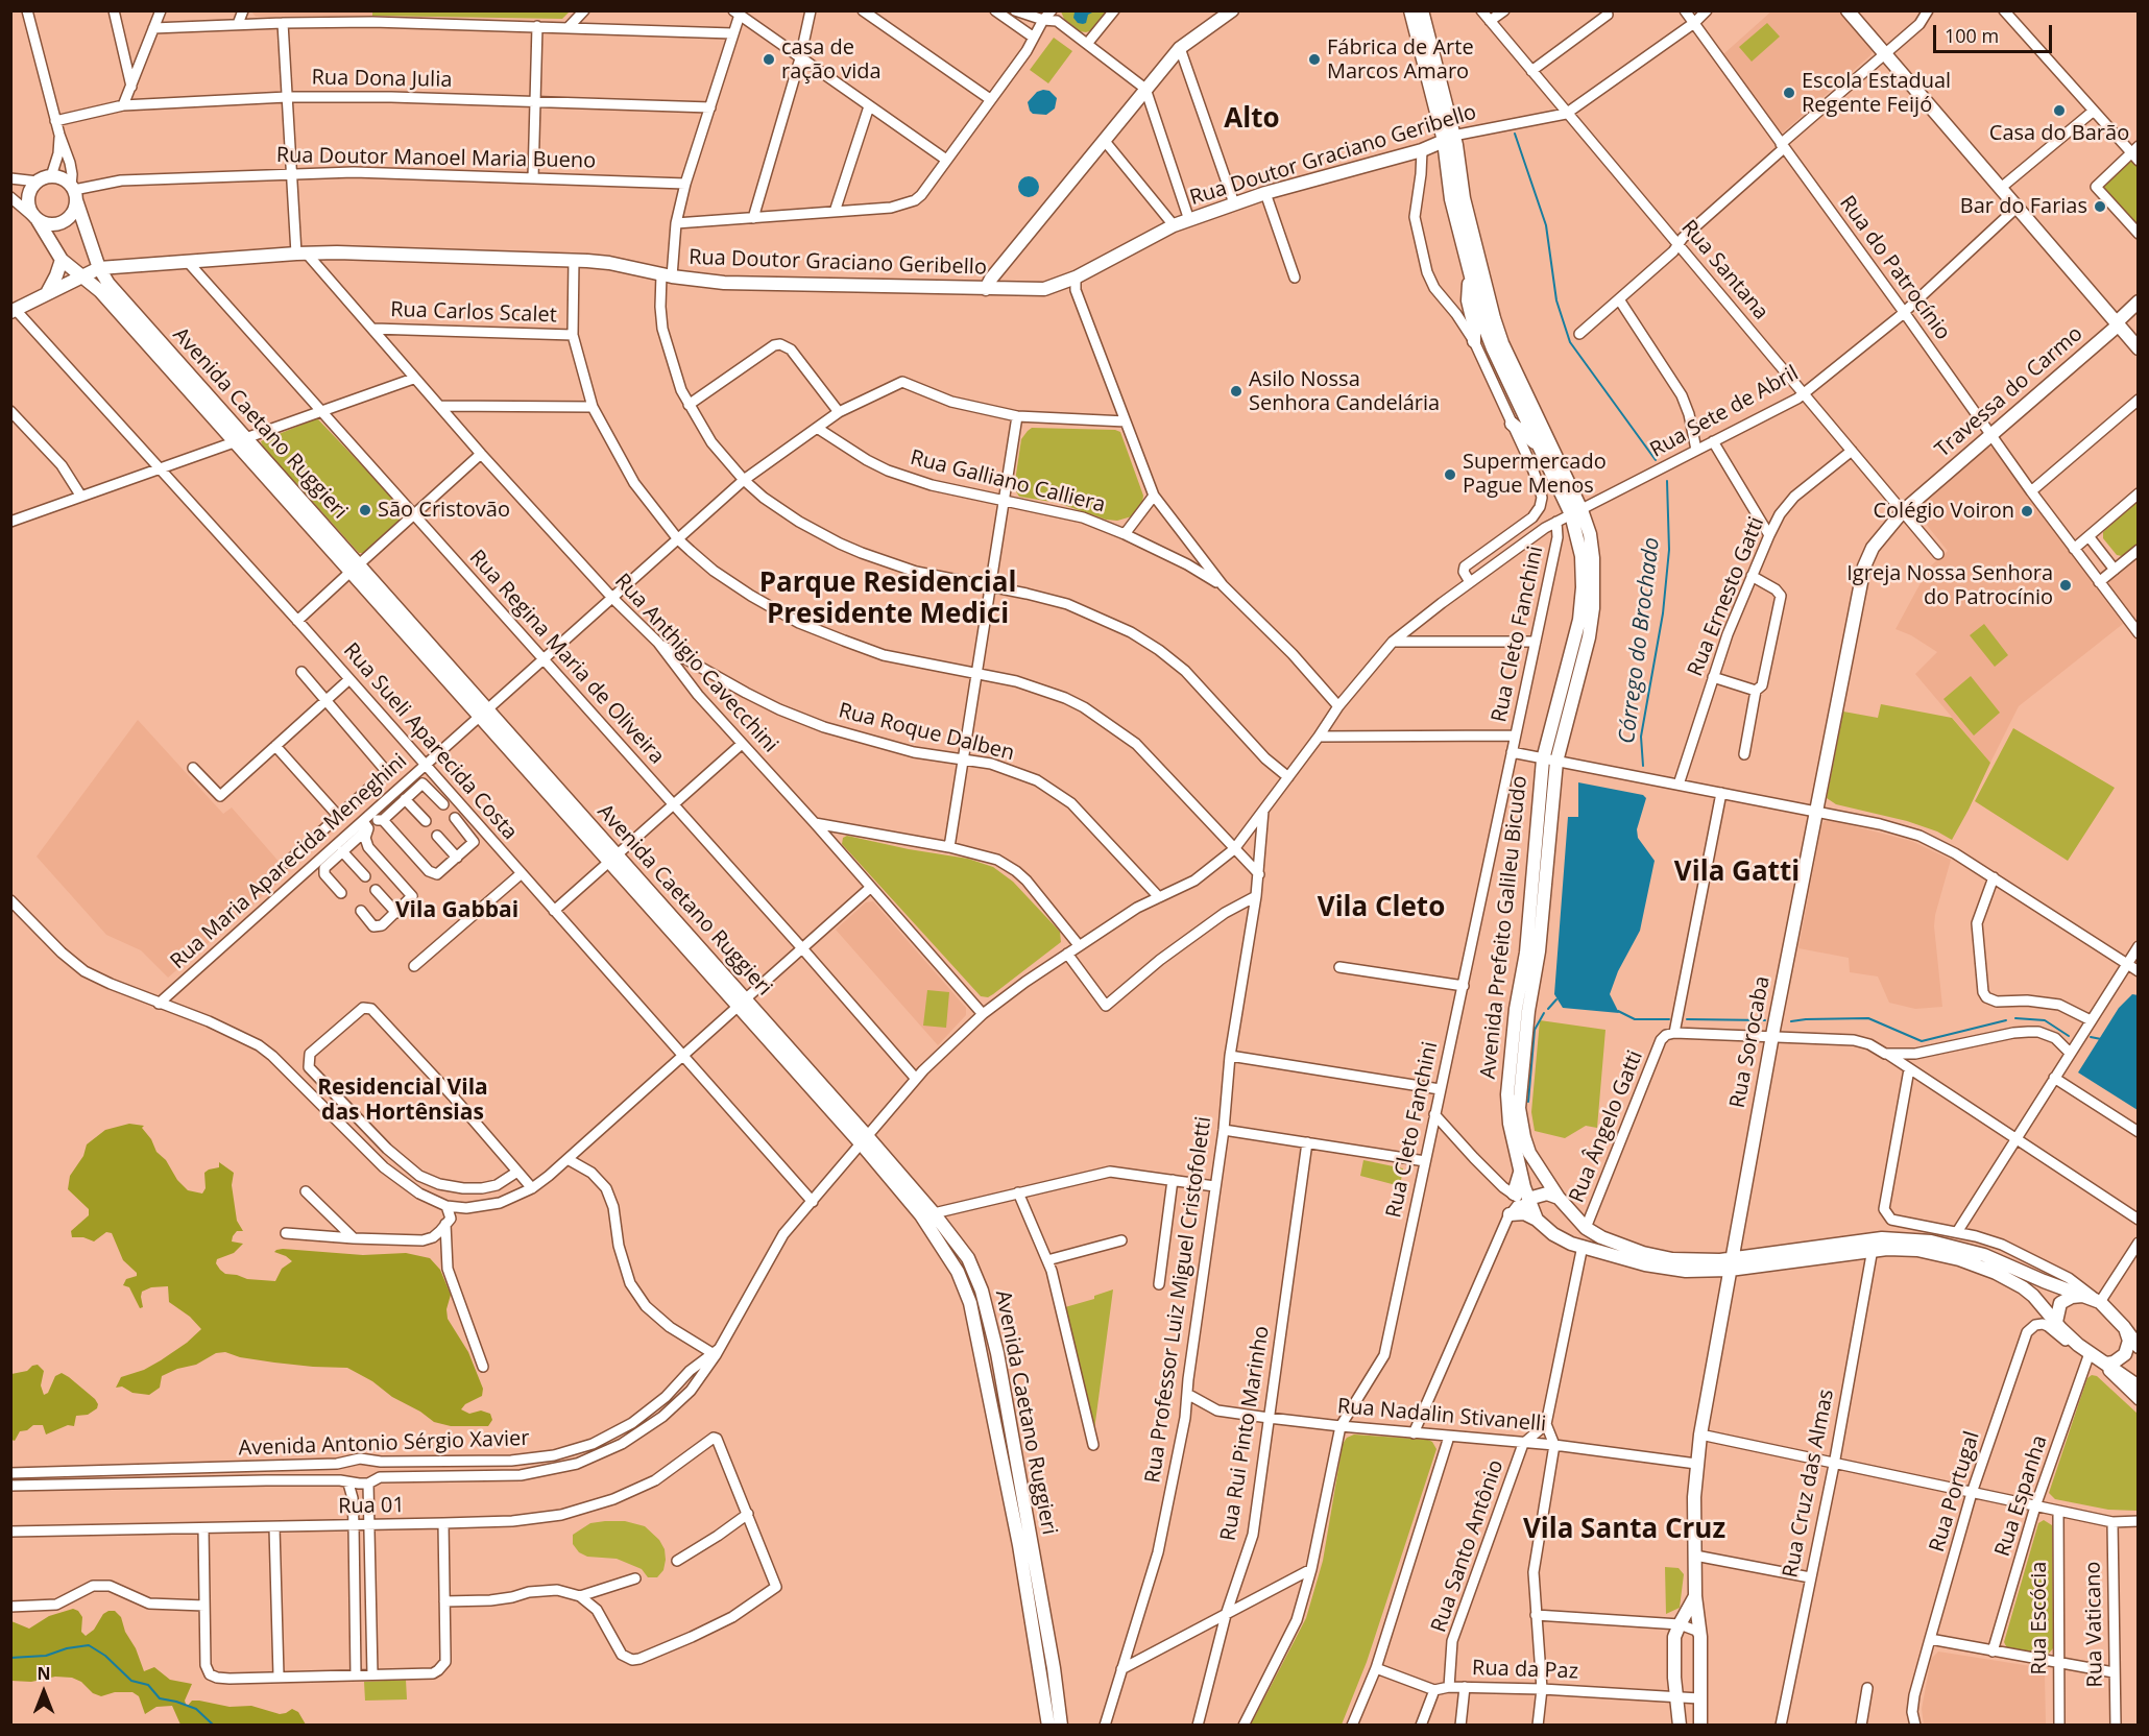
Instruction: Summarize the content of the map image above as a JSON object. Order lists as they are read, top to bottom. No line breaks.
{"streets":{"main road":["Rua Doutor Graciano Geribello","Travessa do Carmo","Avenida Caetano Ruggieri","Avenida Prefeito Galileu Bicudo","Rua Sorocaba"],"street":["Rua Dona Julia","Rua Doutor Manoel Maria Bueno","Rua do Patrocínio","Rua Santana","Rua Carlos Scalet","Rua Sete de Abril","Rua Galliano Calliera","Rua Ernesto Gatti","Rua Cleto Fanchini","Rua Regina Maria de Oliveira","Rua Anthigio Cavecchini","Rua Roque Dalben","Rua Sueli Aparecida Costa","Rua Maria Aparecida Meneghini","Rua Ângelo Gatti","Rua Professor Luiz Miguel Cristofoletti","Rua Nadalin Stivanelli","Rua Rui Pinto Marinho","Avenida Antonio Sérgio Xavier","Rua Cruz das Almas","Rua Portugal","Rua Espanha","Rua 01","Rua Santo Antônio","Rua Escócia","Rua Vaticano","Rua da Paz"]},"crossings":[["Rua Dona Julia","Avenida Caetano Ruggieri"],["Rua Doutor Graciano Geribello","Rua Santana"],["Rua Doutor Graciano Geribello","Avenida Caetano Ruggieri"],["Rua Doutor Graciano Geribello","Rua Regina Maria de Oliveira"],["Rua Doutor Graciano Geribello","Rua Anthigio Cavecchini"],["Rua Doutor Graciano Geribello","Rua Sueli Aparecida Costa"],["Rua Doutor Graciano Geribello","Avenida Prefeito Galileu Bicudo"],["Rua Doutor Manoel Maria Bueno","Avenida Caetano Ruggieri"],["Rua do Patrocínio","Travessa do Carmo"],["Rua do Patrocínio","Rua Sete de Abril"],["Rua Santana","Travessa do Carmo"],["Rua Santana","Rua Sete de Abril"],["Rua Santana","Rua Ernesto Gatti"],["Rua Santana","Rua Sorocaba"],["Rua Carlos Scalet","Rua Anthigio Cavecchini"],["Travessa do Carmo","Rua Sorocaba"],["Rua Sete de Abril","Avenida Caetano Ruggieri"],["Rua Sete de Abril","Rua Cleto Fanchini"],["Rua Sete de Abril","Rua Regina Maria de Oliveira"],["Rua Sete de Abril","Rua Anthigio Cavecchini"],["Rua Sete de Abril","Rua Roque Dalben"],["Rua Sete de Abril","Rua Sueli Aparecida Costa"],["Rua Sete de Abril","Avenida Prefeito Galileu Bicudo"],["Rua Sete de Abril","Rua Professor Luiz Miguel Cristofoletti"],["Rua Sete de Abril","Avenida Antonio Sérgio Xavier"],["Avenida Caetano Ruggieri","Rua Maria Aparecida Meneghini"],["Rua Galliano Calliera","Rua Maria Aparecida Meneghini"],["Rua Cleto Fanchini","Rua Nadalin Stivanelli"],["Rua Regina Maria de Oliveira","Rua Maria Aparecida Meneghini"],["Rua Anthigio Cavecchini","Rua Roque Dalben"],["Rua Anthigio Cavecchini","Rua Maria Aparecida Meneghini"],["Rua Sueli Aparecida Costa","Rua Maria Aparecida Meneghini"],["Avenida Prefeito Galileu Bicudo","Rua Sorocaba"],["Avenida Prefeito Galileu Bicudo","Rua Ângelo Gatti"],["Avenida Prefeito Galileu Bicudo","Rua Cruz das Almas"],["Avenida Prefeito Galileu Bicudo","Rua Portugal"],["Avenida Prefeito Galileu Bicudo","Rua Espanha"],["Rua Sorocaba","Rua Nadalin Stivanelli"],["Rua Sorocaba","Rua da Paz"],["Rua Professor Luiz Miguel Cristofoletti","Rua Nadalin Stivanelli"],["Rua Nadalin Stivanelli","Rua Rui Pinto Marinho"],["Rua Nadalin Stivanelli","Rua Santo Antônio"],["Rua Portugal","Rua Espanha"],["Rua Santo Antônio","Rua da Paz"]],"districts":["Alto","Parque Residencial Presidente Medici","Vila Gatti","Vila Cleto","Vila Gabbai","Residencial Vila das Hortênsias","Vila Santa Cruz"],"water":["Córrego do Brochado"],"places":["casa de ração vida","Fábrica de Arte Marcos Amaro","Escola Estadual Regente Feijó","Casa do Barão","Bar do Farias","Asilo Nossa Senhora Candelária","Supermercado Pague Menos","São Cristovão","Colégio Voiron","Igreja Nossa Senhora do Patrocínio"],"scale_bar":"100 m","north":"top"}
